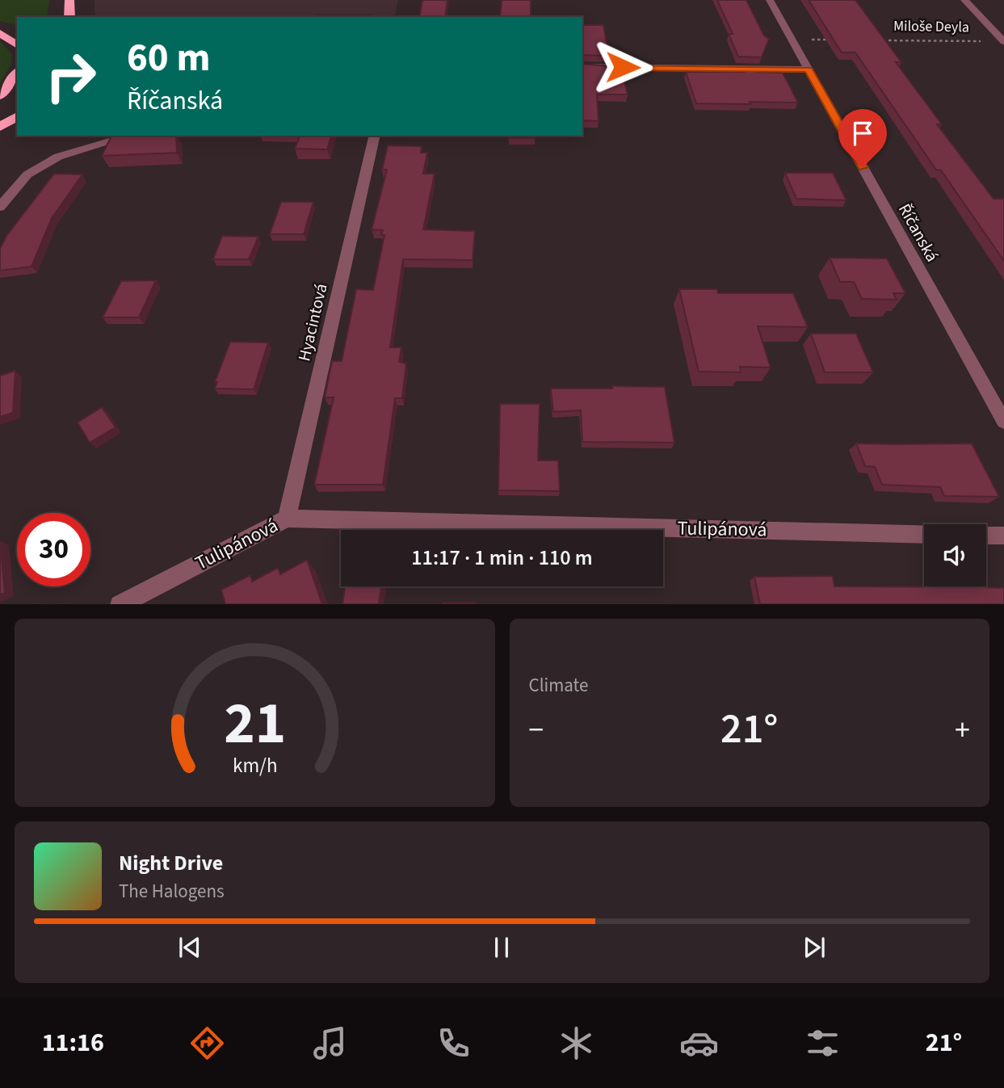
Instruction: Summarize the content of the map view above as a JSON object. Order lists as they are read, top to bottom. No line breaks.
{"streets":{"street":["Říčanská","Hyacintová","Tulipánová"],"path":["Miloše Deyla"]},"crossings":[["Hyacintová","Tulipánová"]],"page":{"turn":["60 m","Říčanská"],"limit":"30","trip":"11:17 · 1 min · 110 m","tile":"Climate","heat":["−","21°","+"],"song":["Night Drive","The Halogens"],"tabs":["11:16","21°"],"gauge":["21","km/h"]}}
